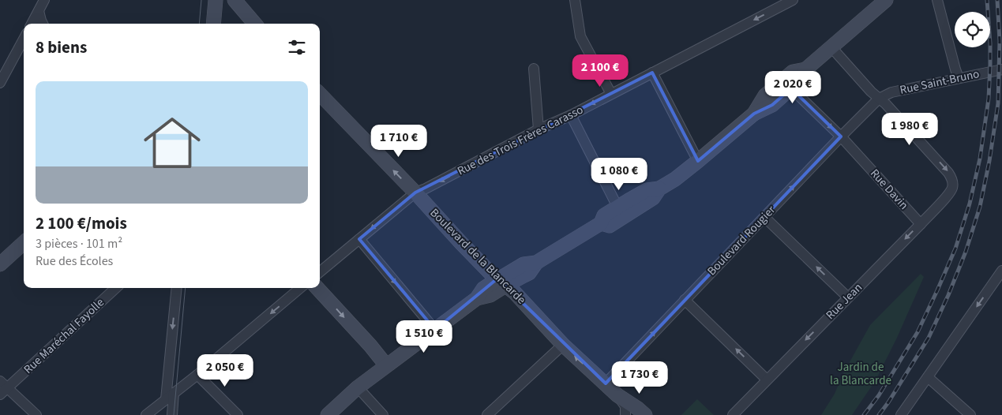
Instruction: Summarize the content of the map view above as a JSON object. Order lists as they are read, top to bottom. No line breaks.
{"streets":{"main road":["Boulevard de la Blancarde"],"street":["Rue Saint-Bruno","Rue des Trois Frères Carasso","Rue Davin","Boulevard Rougier","Rue Jean","Rue Maréchal Fayolle"]},"crossings":[["Rue Saint-Bruno","Boulevard Rougier"],["Rue Saint-Bruno","Rue Jean"],["Rue des Trois Frères Carasso","Boulevard de la Blancarde"],["Rue Davin","Boulevard Rougier"],["Rue Davin","Rue Jean"],["Boulevard Rougier","Boulevard de la Blancarde"],["Boulevard Rougier","Rue Jean"]],"one_way":["Rue des Trois Frères Carasso","Boulevard Rougier","Boulevard de la Blancarde"],"parks":["Jardin de la Blancarde"],"page":{"heading":"8 biens","price":["2 100 €","2 020 €","1 980 €","1 710 €","1 080 €","1 510 €","2 050 €","1 730 €"],"list":[{"name":"2 100 €/mois","note":"3 pièces · 101 m² · Rue des Écoles"}]}}
